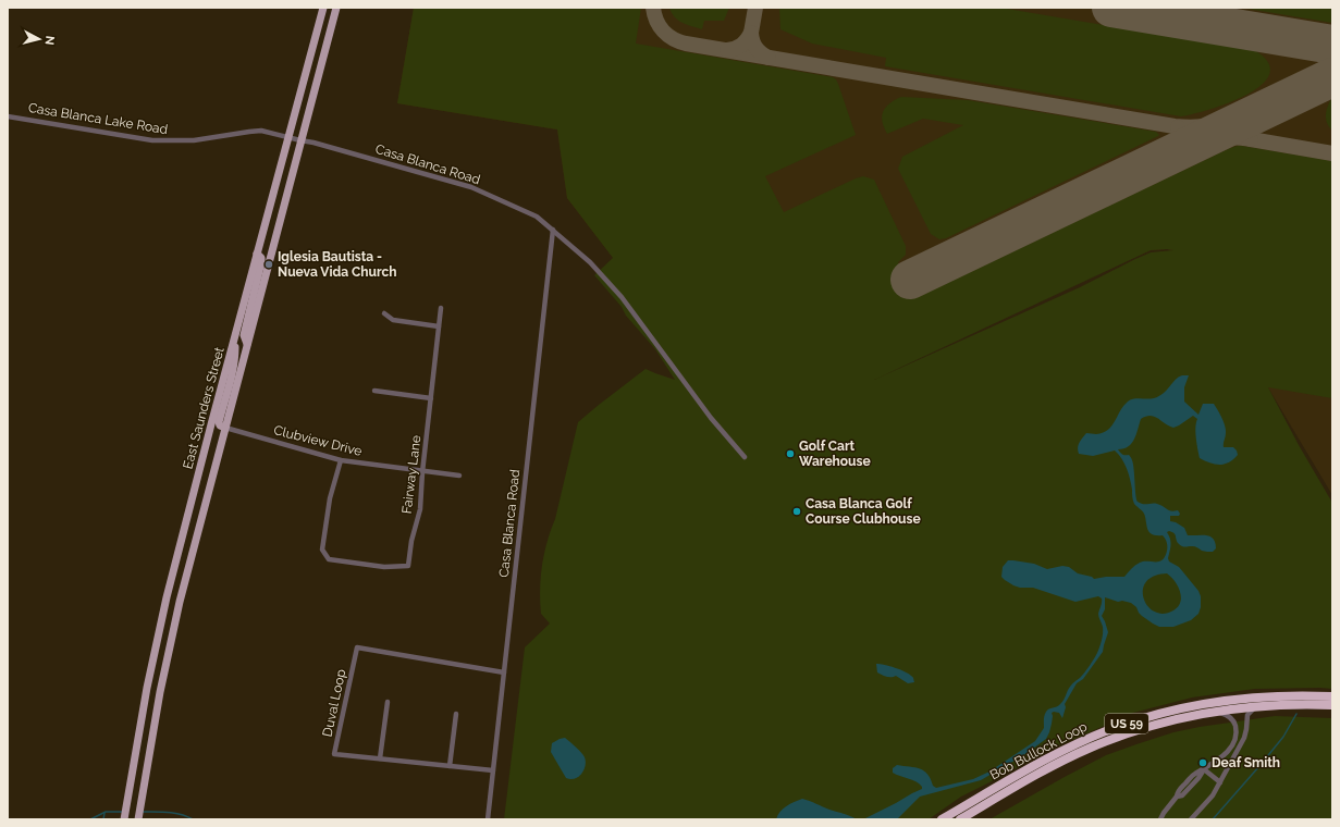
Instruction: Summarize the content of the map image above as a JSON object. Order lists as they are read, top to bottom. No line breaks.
{"streets":{"highway":["US 59","Bob Bullock Loop"],"main road":["East Saunders Street"],"street":["Casa Blanca Lake Road","Casa Blanca Road","Clubview Drive","Fairway Lane","Duval Loop"]},"crossings":[["Casa Blanca Lake Road","Casa Blanca Road"],["Casa Blanca Lake Road","East Saunders Street"],["Casa Blanca Road","East Saunders Street"],["Casa Blanca Road","Duval Loop"],["East Saunders Street","Clubview Drive"],["Clubview Drive","Fairway Lane"]],"places":["Iglesia Bautista - Nueva Vida Church","Golf Cart Warehouse","Casa Blanca Golf Course Clubhouse","Deaf Smith"],"north":"right"}
